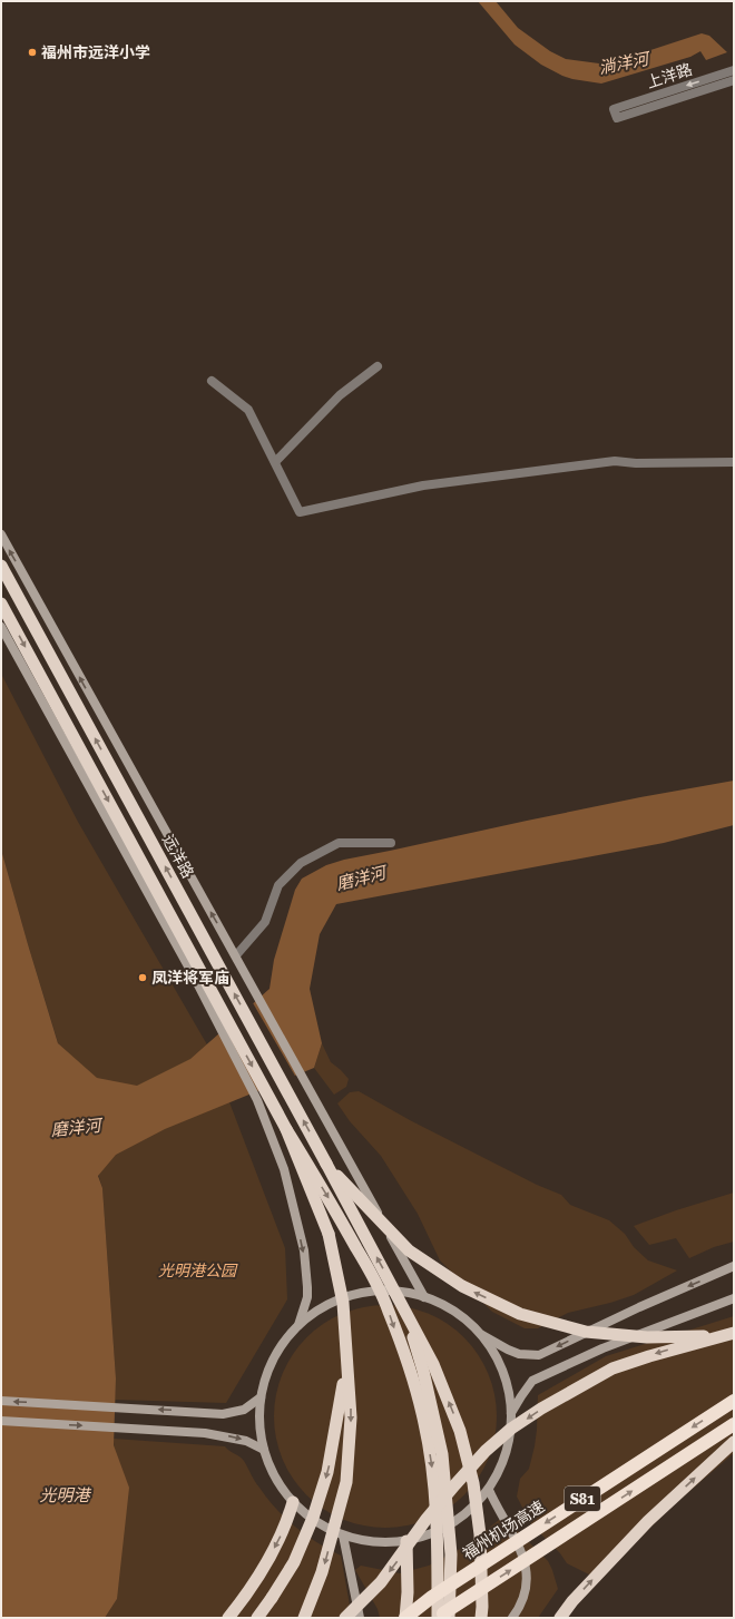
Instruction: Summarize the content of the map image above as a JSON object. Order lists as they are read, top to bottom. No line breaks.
{"streets":{"highway":["远洋路","S81","福州机场高速"],"street":["上洋路"]},"water":["淌洋河","磨洋河","光明港"],"parks":["光明港公园"],"places":["福州市远洋小学","凤洋将军庙"]}
